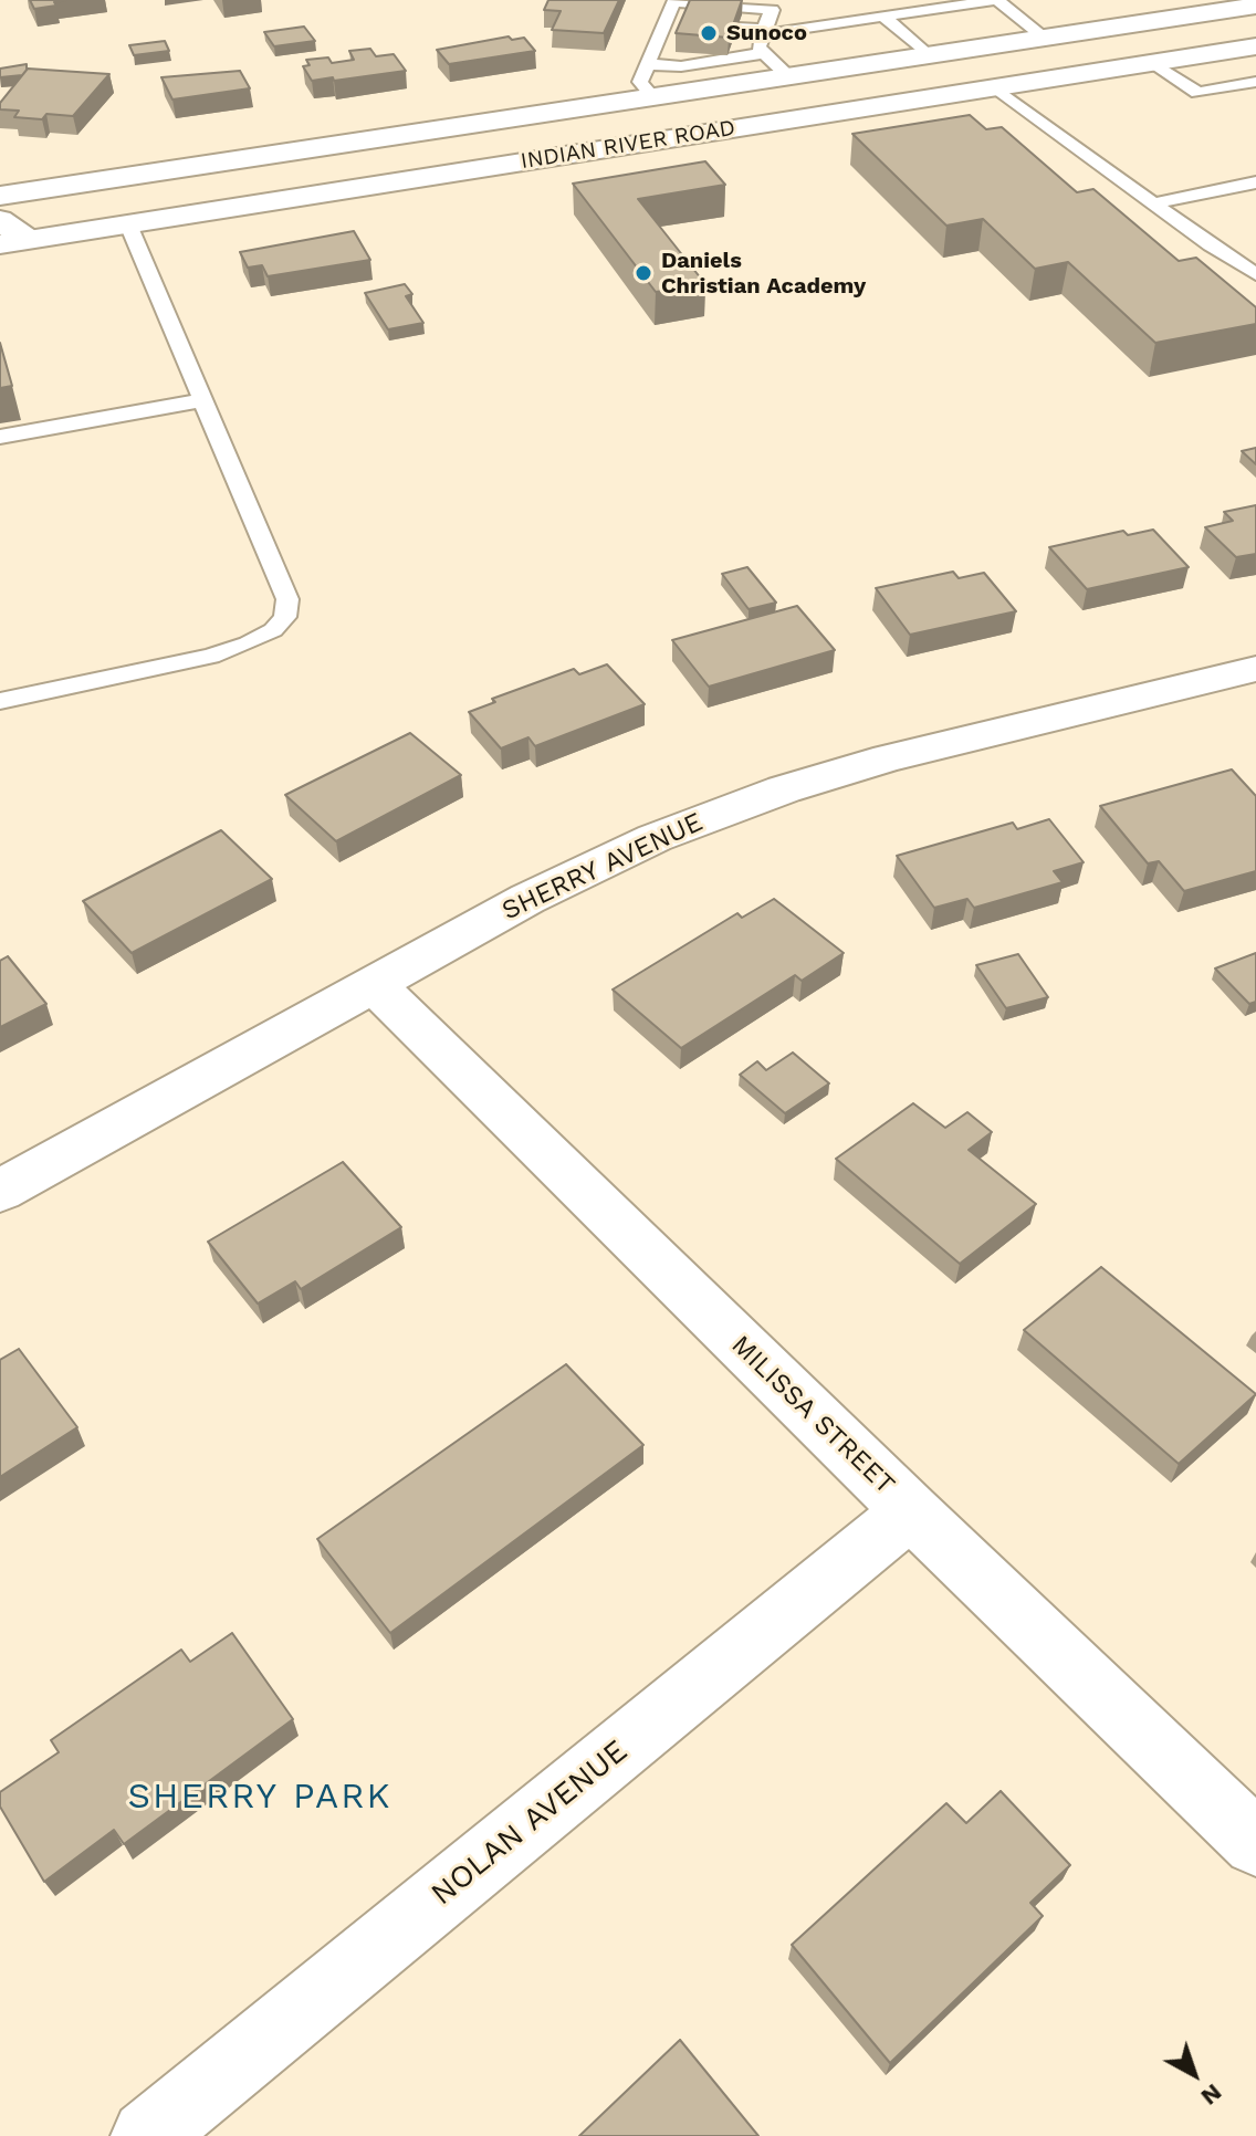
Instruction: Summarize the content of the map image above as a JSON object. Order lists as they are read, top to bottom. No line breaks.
{"streets":{"main road":["INDIAN RIVER ROAD","SHERRY AVENUE","MILISSA STREET","NOLAN AVENUE"]},"crossings":[["SHERRY AVENUE","MILISSA STREET"],["MILISSA STREET","NOLAN AVENUE"]],"districts":["SHERRY PARK"],"places":["Sunoco","Daniels Christian Academy"],"north":"bottom right"}
